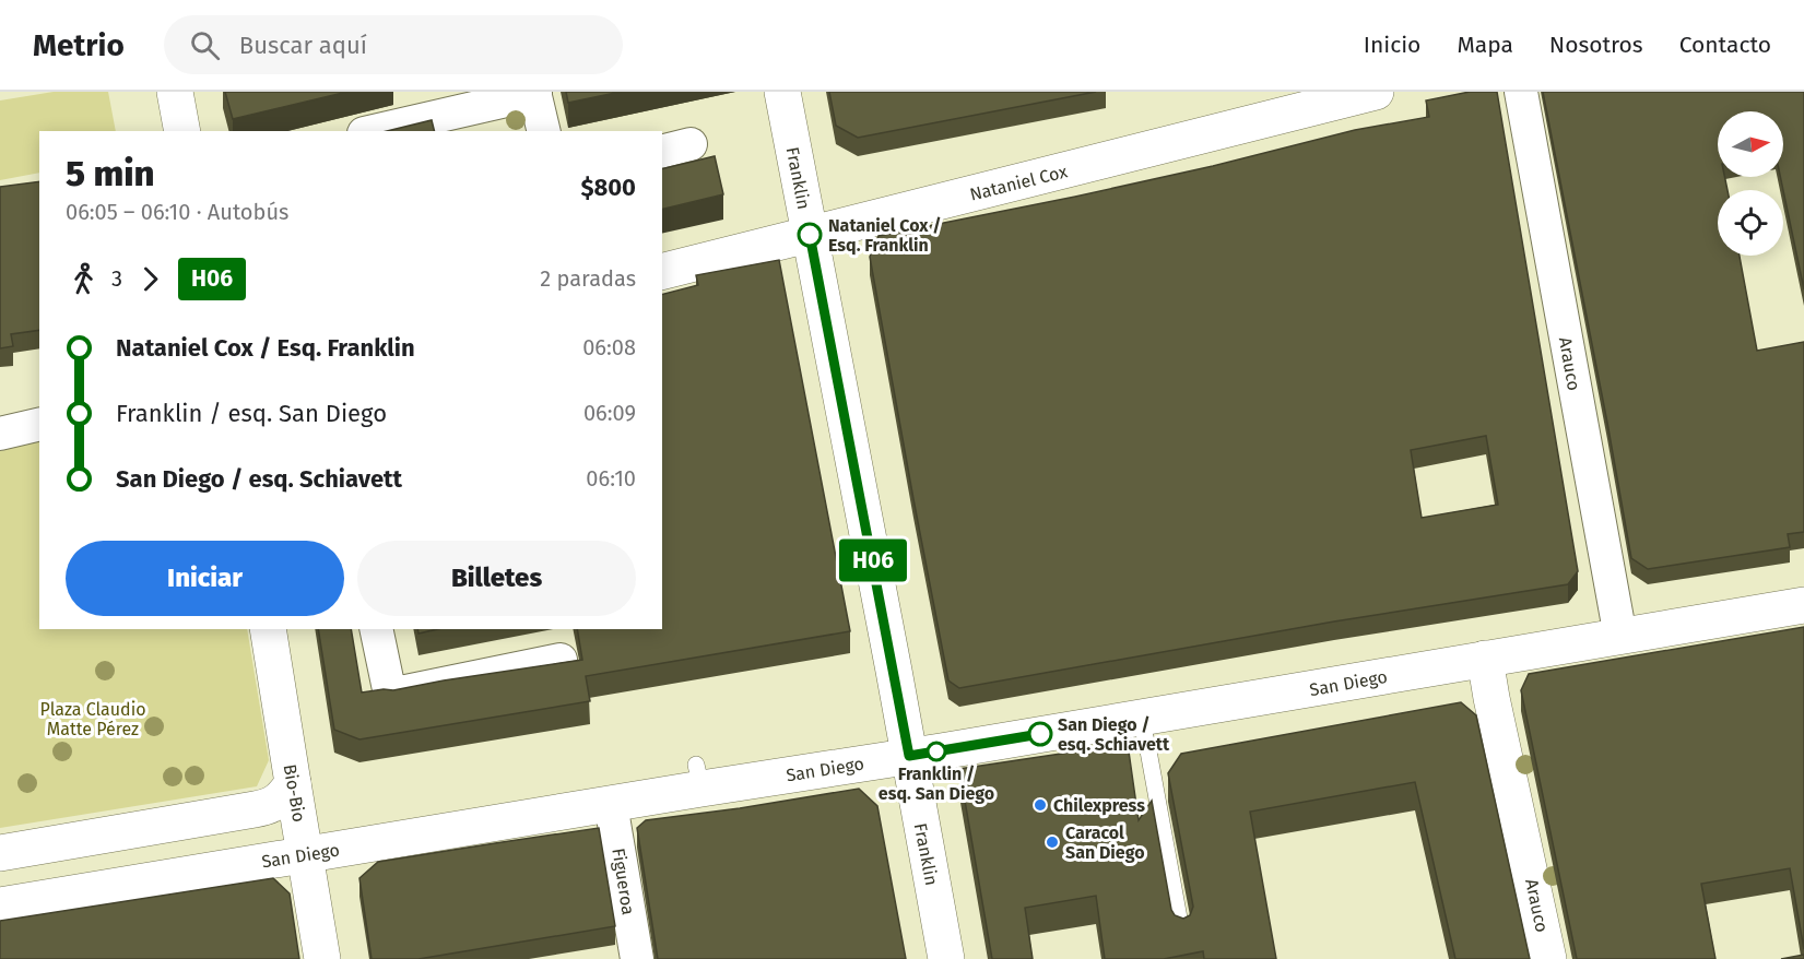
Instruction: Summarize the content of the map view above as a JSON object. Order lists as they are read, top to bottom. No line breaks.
{"streets":{"main road":["Franklin","Nataniel Cox","Arauco","San Diego","Bio-Bio"],"street":["Figueroa"]},"crossings":[["Franklin","Nataniel Cox"],["Franklin","San Diego"],["Arauco","San Diego"],["San Diego","Bio-Bio"],["San Diego","Figueroa"]],"parks":["Plaza Claudio Matte Pérez"],"places":["Nataniel Cox / Esq. Franklin","San Diego / esq. Schiavett","Franklin / esq. San Diego","Chilexpress","Caracol San Diego"],"lines":["bus line H06"],"north":"right","page":{"header":"Metrio","search":"Buscar aquí","nav":["Inicio","Mapa","Nosotros","Contacto"],"on_map":"H06","heading":["5 min","06:05 – 06:10 · Autobús","$800"],"legs":["3","H06","2 paradas"],"list":[{"name":"Nataniel Cox / Esq. Franklin","value":"06:08"},{"name":"Franklin / esq. San Diego","value":"06:09"},{"name":"San Diego / esq. Schiavett","value":"06:10"}],"buttons":["Iniciar","Billetes"]}}
